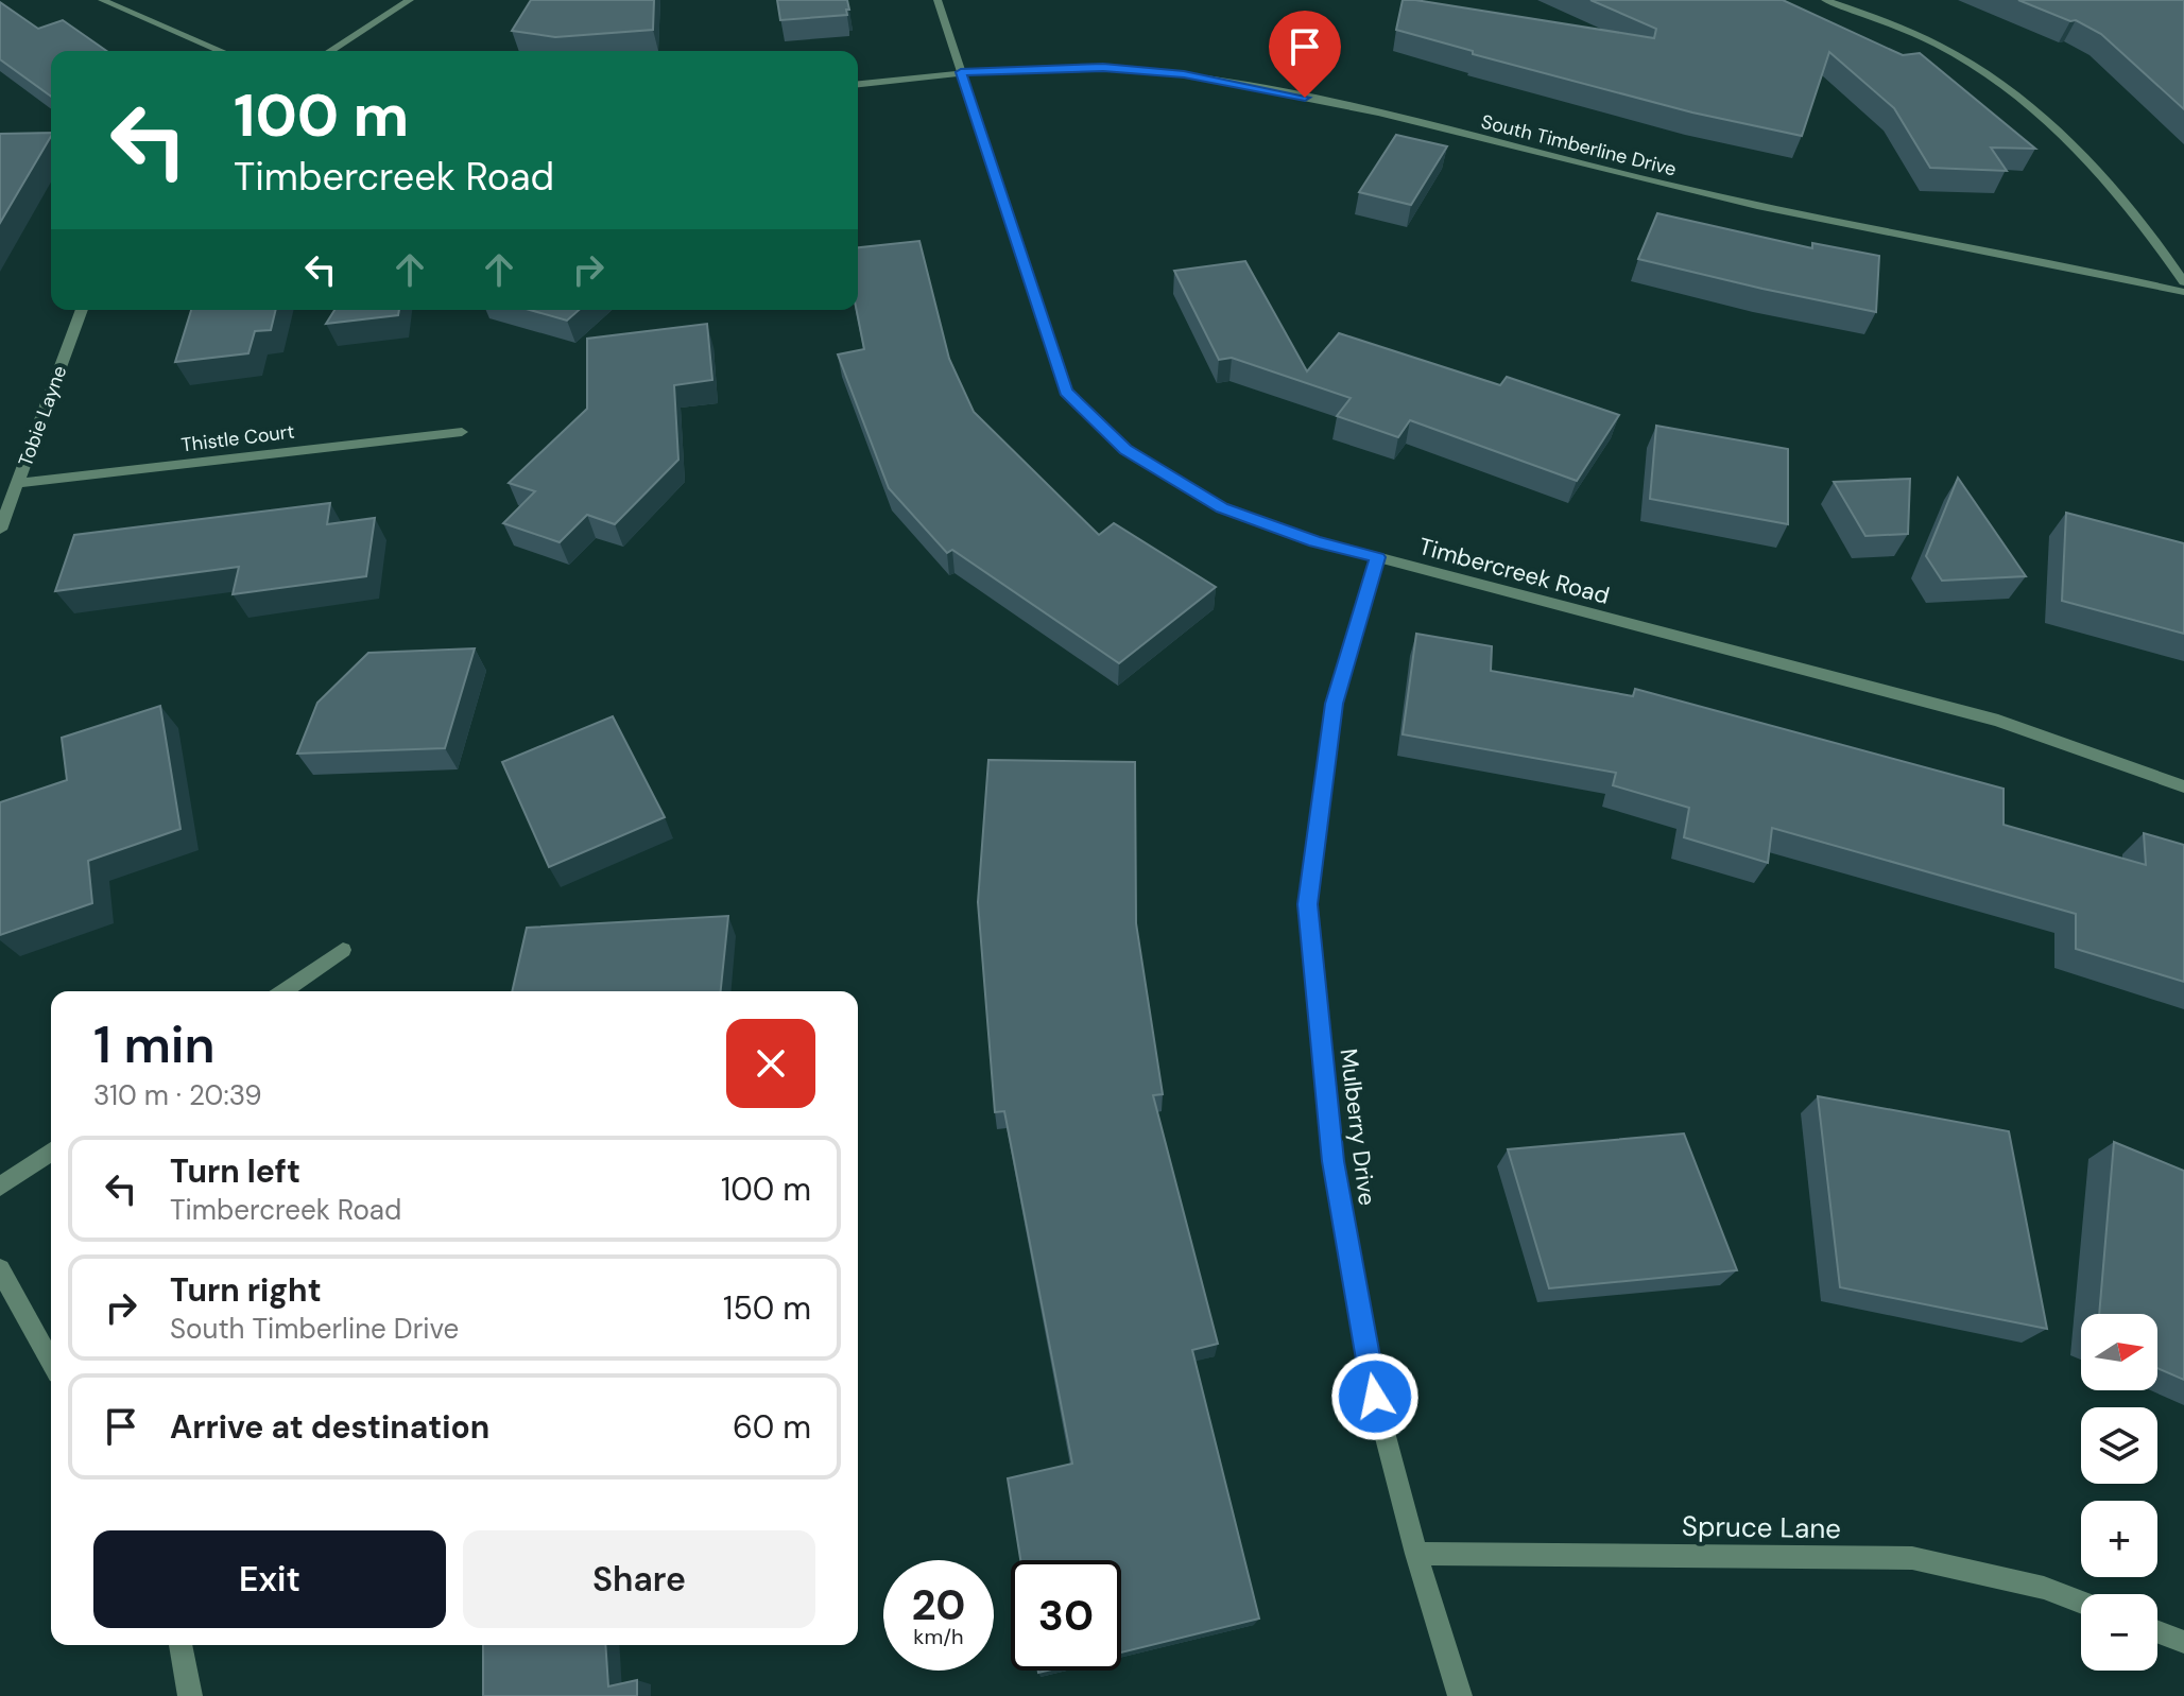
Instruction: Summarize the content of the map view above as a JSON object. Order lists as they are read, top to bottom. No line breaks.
{"streets":{"street":["South Timberline Drive","Tobie Layne","Thistle Court","Timbercreek Road","Mulberry Drive","Spruce Lane"]},"crossings":[["South Timberline Drive","Timbercreek Road"],["Tobie Layne","Thistle Court"],["Timbercreek Road","Mulberry Drive"],["Mulberry Drive","Spruce Lane"]],"north":"right","page":{"turn":["100 m","Timbercreek Road"],"heading":["1 min","310 m · 20:39"],"list":[{"name":"Turn left","note":"Timbercreek Road","value":"100 m"},{"name":"Turn right","note":"South Timberline Drive","value":"150 m"},{"name":"Arrive at destination","value":"60 m"}],"map_buttons":["+","−"],"buttons":["Exit","Share"],"speed":"20 km/h","limit":"30"}}
